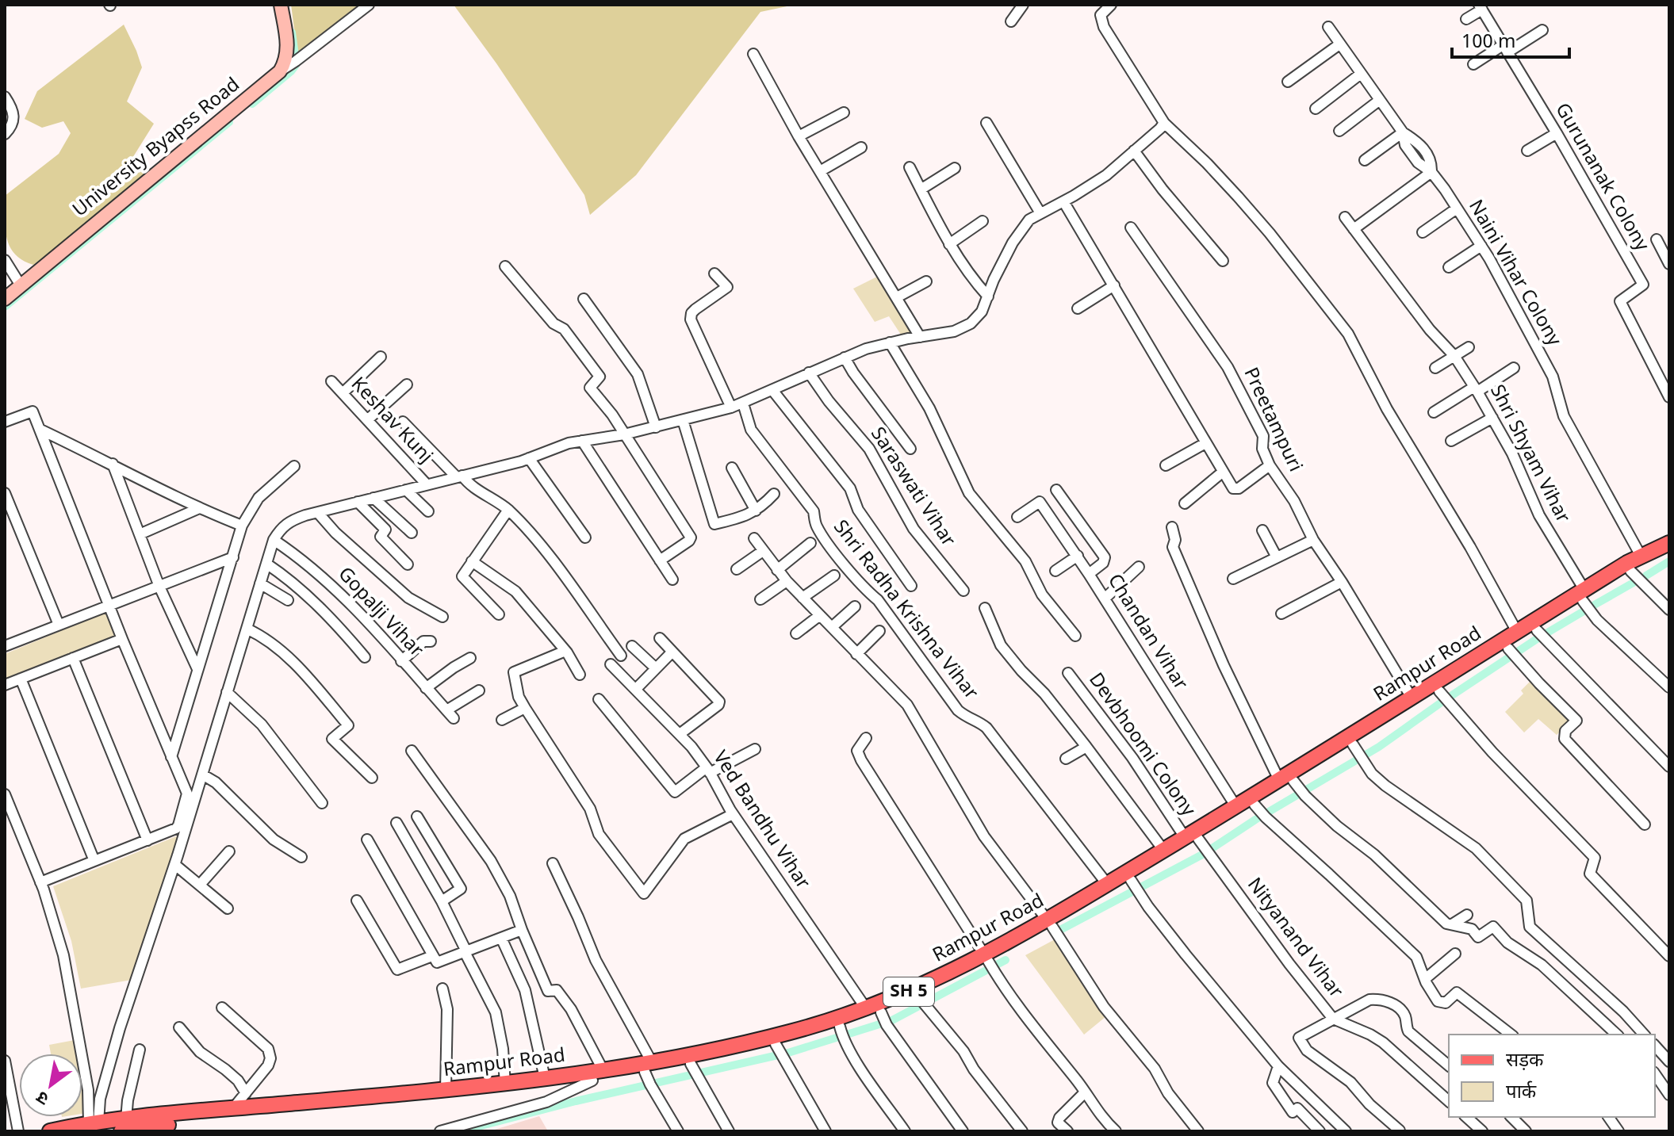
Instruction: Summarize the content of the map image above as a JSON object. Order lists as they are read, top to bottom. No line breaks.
{"streets":{"main road":["University Byapss Road","Rampur Road","SH 5"],"street":["Gurunanak Colony","Naini Vihar Colony","Preetampuri","Keshav Kunj","Shri Shyam Vihar","Saraswati Vihar","Shri Radha Krishna Vihar","Gopalji Vihar","Chandan Vihar","Devbhoomi Colony","Ved Bandhu Vihar","Nityanand Vihar"]},"crossings":[["Naini Vihar Colony","Rampur Road"],["Preetampuri","Rampur Road"],["Shri Shyam Vihar","Rampur Road"],["Shri Radha Krishna Vihar","Rampur Road"],["Chandan Vihar","Rampur Road"],["Rampur Road","Devbhoomi Colony"],["Rampur Road","Ved Bandhu Vihar"],["Rampur Road","Nityanand Vihar"],["Devbhoomi Colony","Nityanand Vihar"]],"legend":["सड़क","पार्क"],"scale_bar":"100 m","north":"bottom left"}
